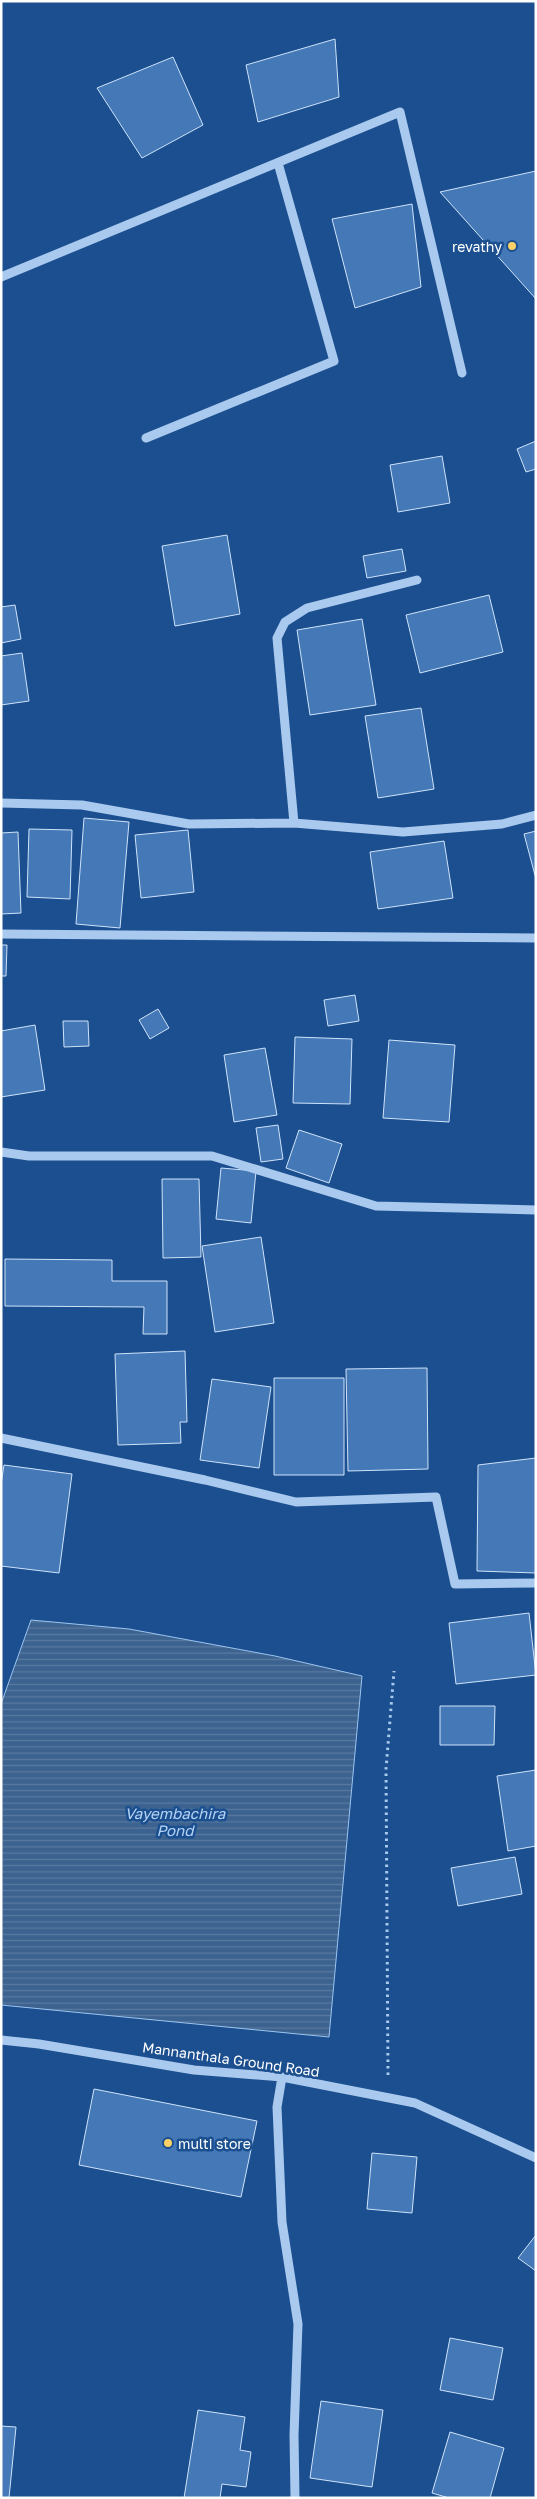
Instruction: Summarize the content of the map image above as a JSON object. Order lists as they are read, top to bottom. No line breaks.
{"streets":{"street":["Mannanthala Ground Road"]},"water":["Vayembachira Pond"],"places":["revathy","multi store"]}
